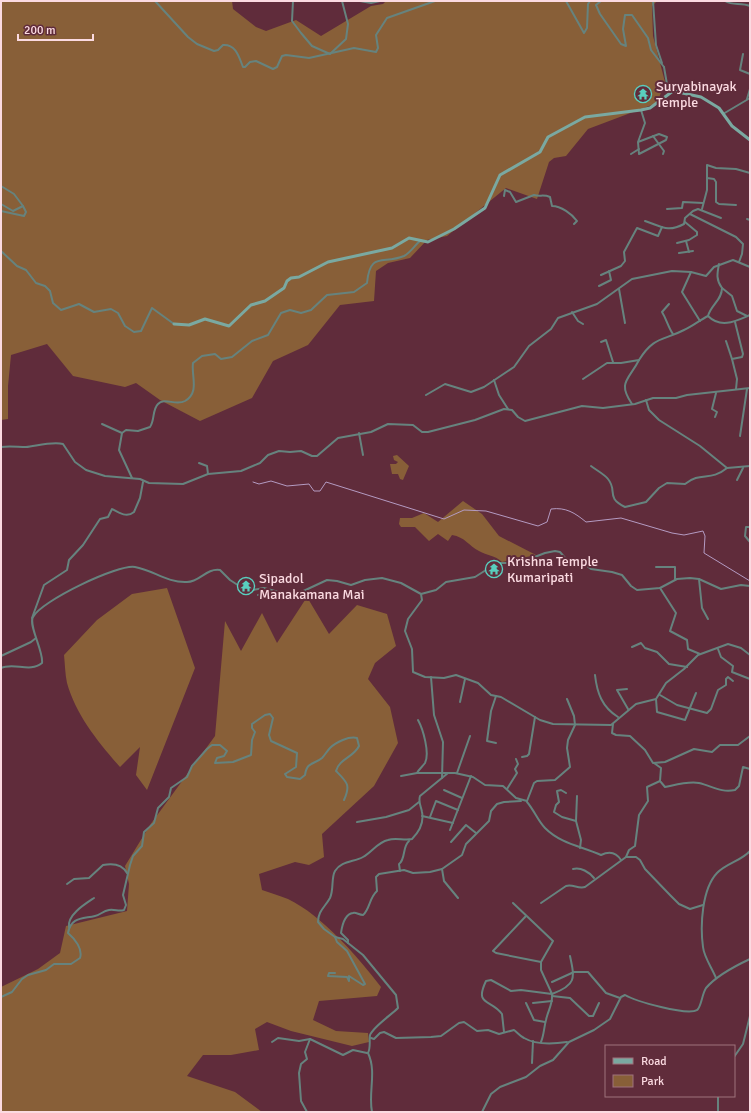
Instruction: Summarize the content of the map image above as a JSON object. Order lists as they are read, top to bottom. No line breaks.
{"places":{"temple":["Suryabinayak Temple","Krishna Temple Kumaripati","Sipadol Manakamana Mai"]},"legend":["Road","Park"],"scale_bar":"200 m"}
